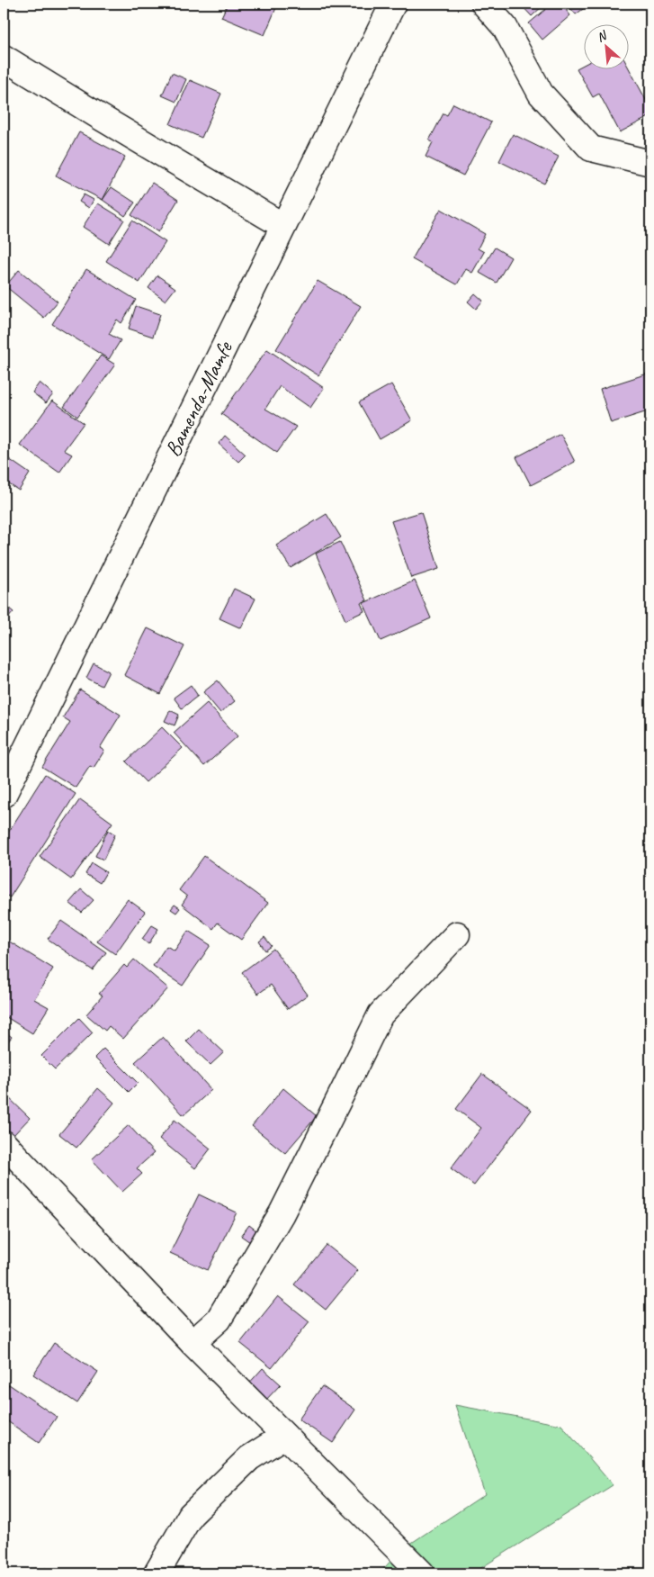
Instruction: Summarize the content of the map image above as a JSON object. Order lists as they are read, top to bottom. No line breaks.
{"streets":{"main road":["Bamenda-Mamfe"]},"north":"top left"}
